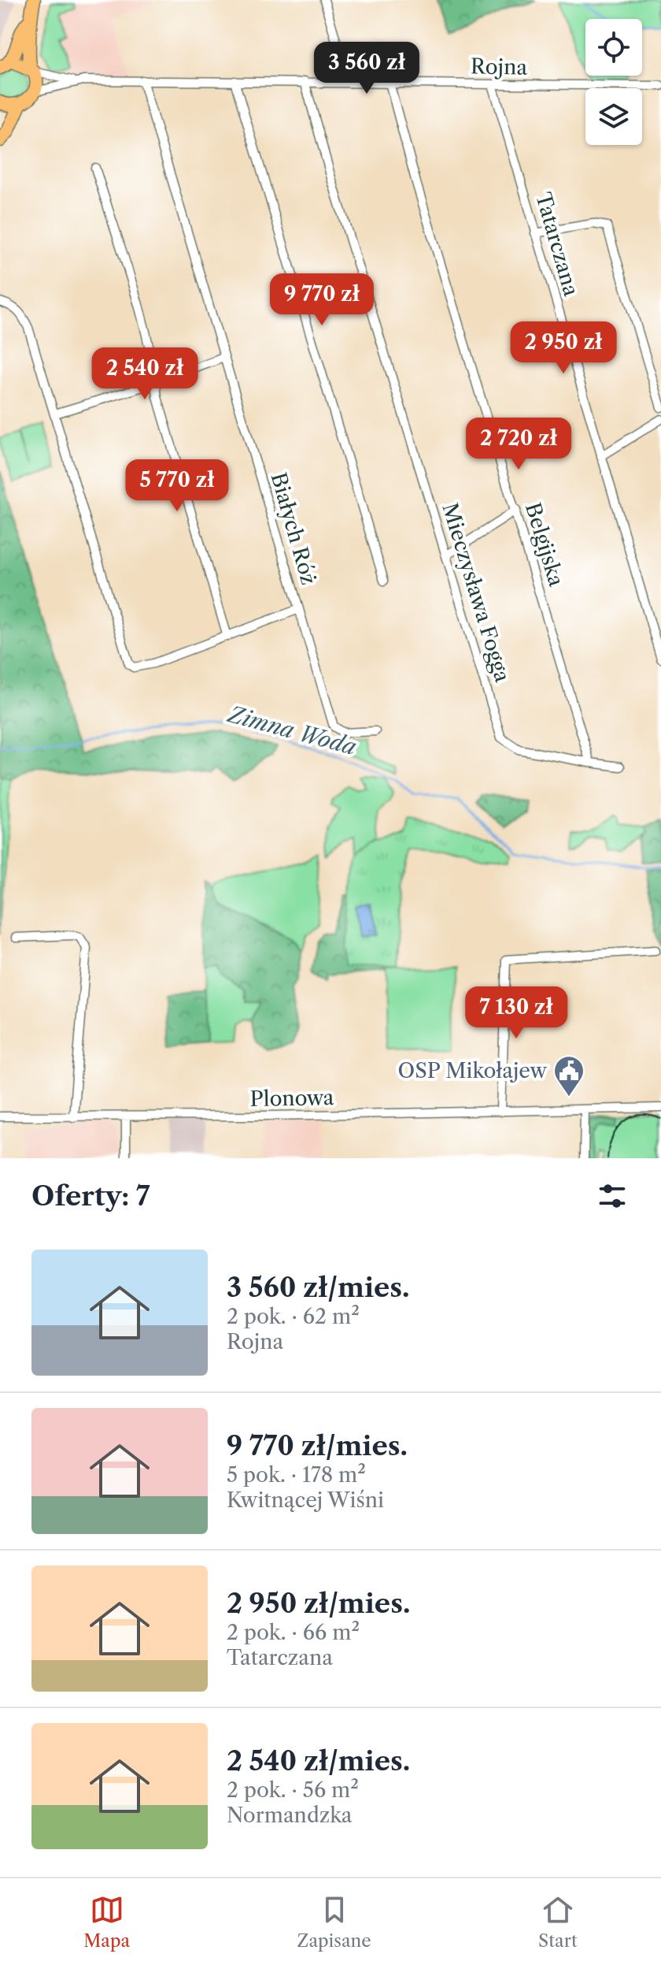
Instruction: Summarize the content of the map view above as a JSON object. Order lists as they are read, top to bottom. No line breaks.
{"streets":{"street":["Rojna","Tatarczana","Białych Róż","Belgijska","Mieczysława Fogga","Plonowa"]},"crossings":[["Rojna","Tatarczana"],["Rojna","Białych Róż"],["Rojna","Belgijska"],["Rojna","Mieczysława Fogga"],["Belgijska","Mieczysława Fogga"]],"water":["Zimna Woda"],"places":{"public building":["OSP Mikołajew"]},"page":{"price":["3 560 zł","9 770 zł","2 950 zł","2 540 zł","2 720 zł","5 770 zł","7 130 zł"],"heading":"Oferty: 7","list":[{"name":"3 560 zł/mies.","note":"2 pok. · 62 m² · Rojna"},{"name":"9 770 zł/mies.","note":"5 pok. · 178 m² · Kwitnącej Wiśni"},{"name":"2 950 zł/mies.","note":"2 pok. · 66 m² · Tatarczana"},{"name":"2 540 zł/mies.","note":"2 pok. · 56 m² · Normandzka"}],"tabs":["Mapa","Zapisane","Start"]}}
